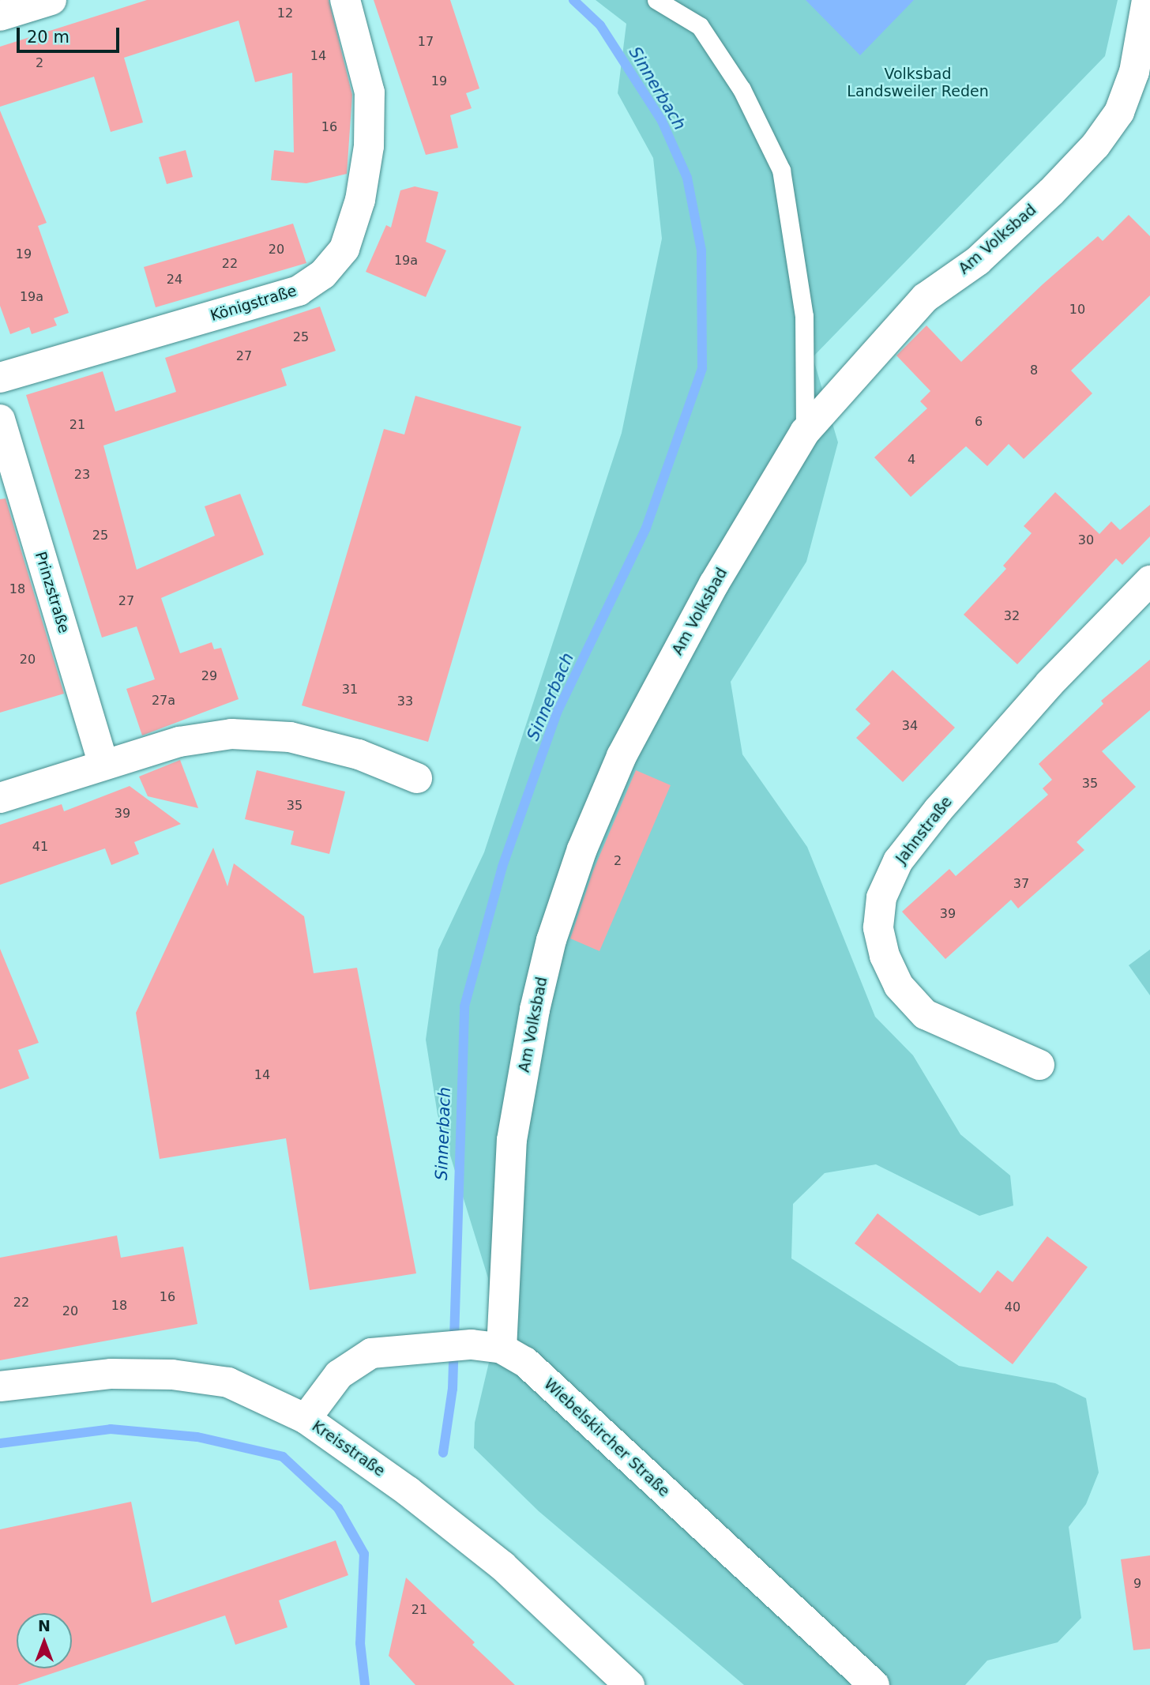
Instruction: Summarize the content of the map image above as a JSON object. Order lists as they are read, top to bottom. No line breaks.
{"streets":{"street":["Am Volksbad","Königstraße","Prinzstraße","Jahnstraße","Wiebelskircher Straße","Kreisstraße"]},"crossings":[["Am Volksbad","Wiebelskircher Straße"],["Wiebelskircher Straße","Kreisstraße"]],"water":["Sinnerbach"],"parks":["Volksbad Landsweiler Reden"],"house_numbers":["12","17","14","2","19","16","20","19","19a","22","24","19a","10","25","27","8","6","21","4","23","25","30","18","27","32","20","29","31","27a","33","34","35","35","39","41","2","37","39","14","16","22","18","40","20","9","21"],"scale_bar":"20 m","north":"top"}
